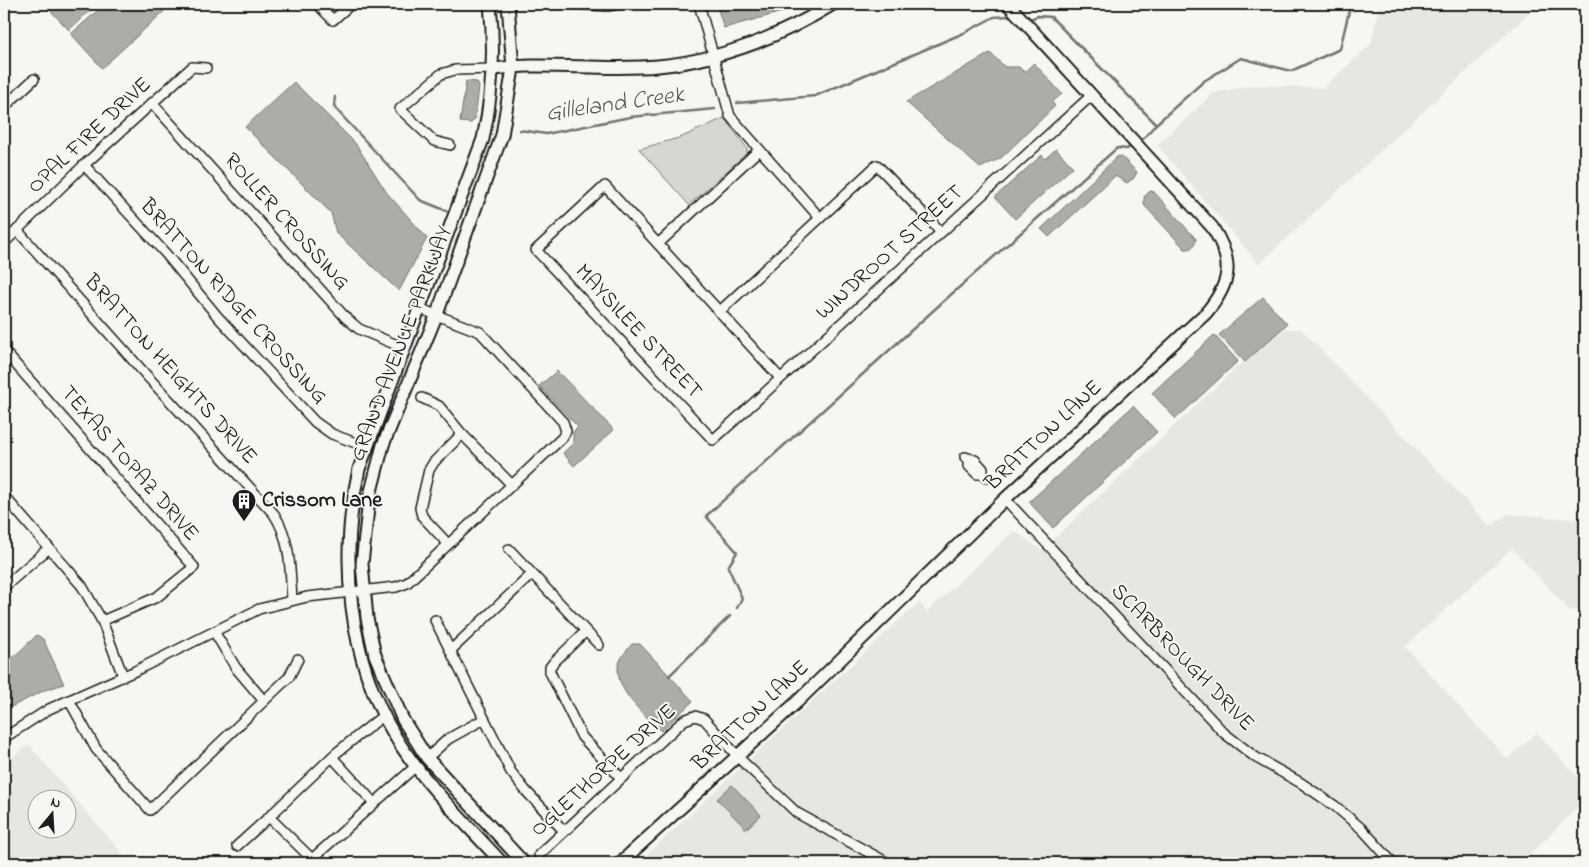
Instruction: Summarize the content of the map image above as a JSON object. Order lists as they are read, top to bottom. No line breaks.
{"streets":{"street":["OPAL FIRE DRIVE","ROLLER CROSSING","WINDROOT STREET","BRATTON RIDGE CROSSING","MAYSILEE STREET","GRAND AVENUE PARKWAY","BRATTON HEIGHTS DRIVE","BRATTON LANE","TEXAS TOPAZ DRIVE","SCARBROUGH DRIVE","OGLETHORPE DRIVE"]},"crossings":[["OPAL FIRE DRIVE","ROLLER CROSSING"],["OPAL FIRE DRIVE","BRATTON RIDGE CROSSING"],["OPAL FIRE DRIVE","BRATTON HEIGHTS DRIVE"],["ROLLER CROSSING","GRAND AVENUE PARKWAY"],["WINDROOT STREET","MAYSILEE STREET"],["WINDROOT STREET","BRATTON LANE"],["BRATTON RIDGE CROSSING","GRAND AVENUE PARKWAY"],["BRATTON LANE","SCARBROUGH DRIVE"],["BRATTON LANE","OGLETHORPE DRIVE"]],"water":["Gilleland Creek"],"places":{"building":["Crissom Lane"]},"north":"top"}
